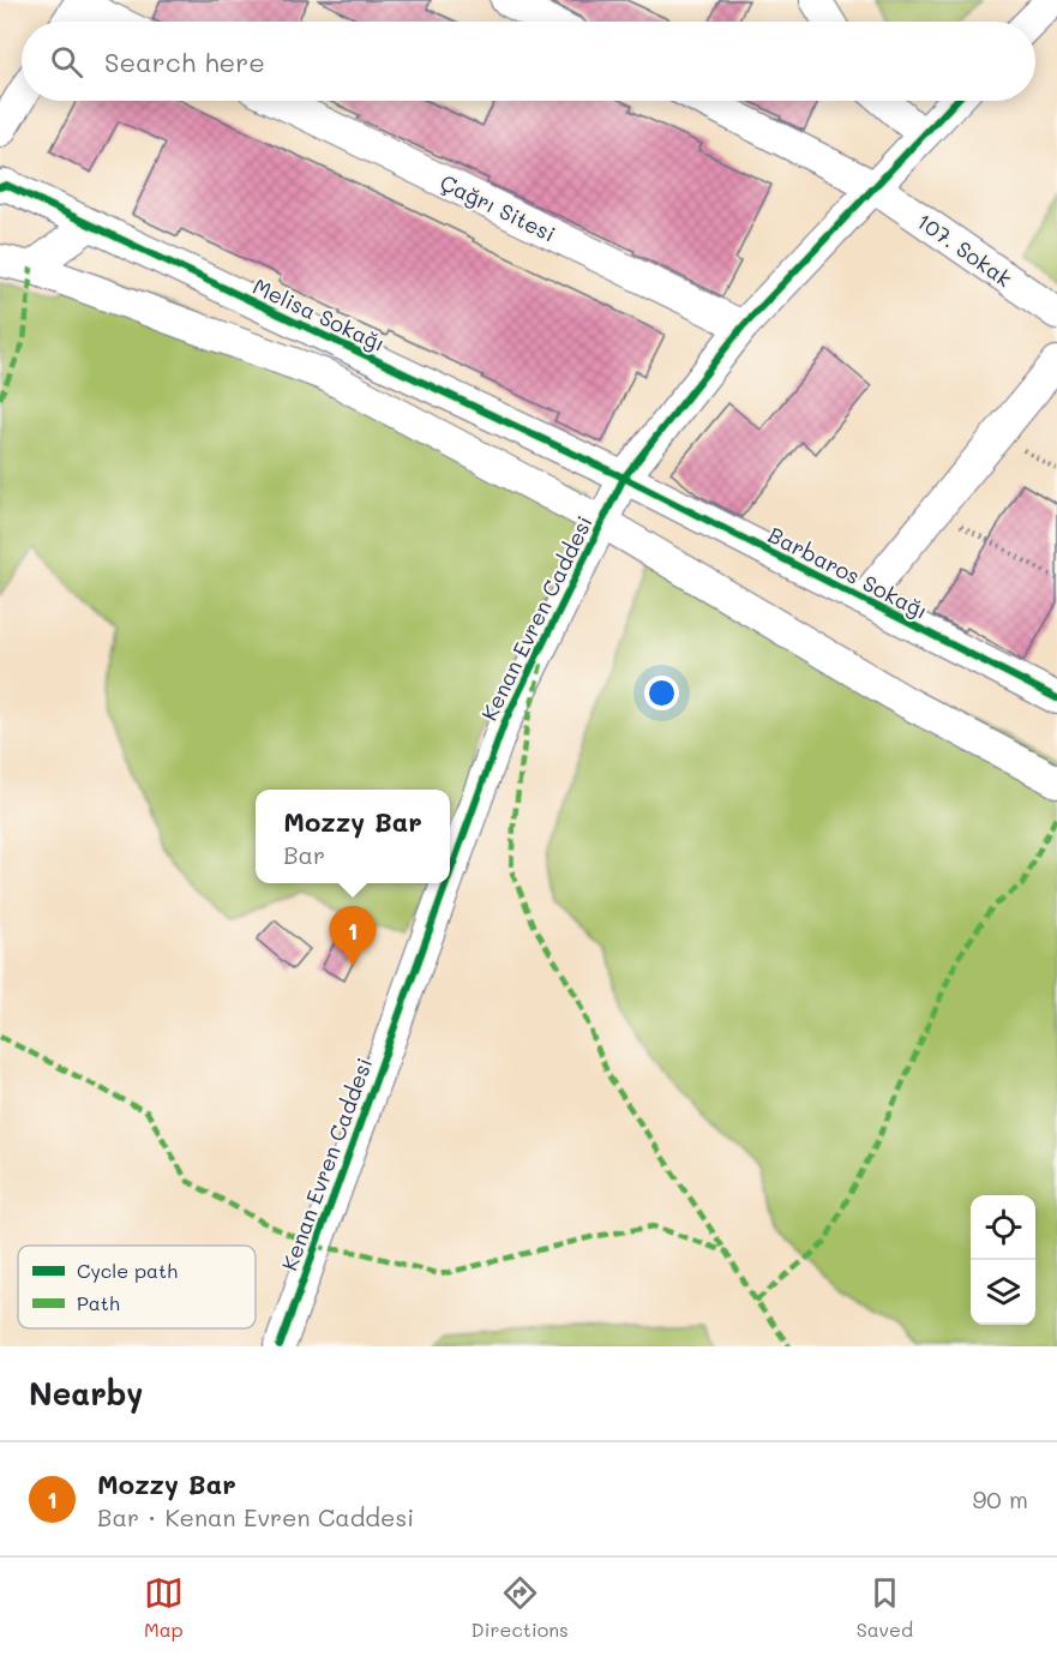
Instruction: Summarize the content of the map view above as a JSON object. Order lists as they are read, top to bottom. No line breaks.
{"streets":{"street":["Çağrı Sitesi","107. Sokak","Melisa Sokağı","Barbaros Sokağı","Kenan Evren Caddesi"]},"crossings":[["Çağrı Sitesi","Kenan Evren Caddesi"],["107. Sokak","Kenan Evren Caddesi"],["Melisa Sokağı","Barbaros Sokağı"],["Melisa Sokağı","Kenan Evren Caddesi"],["Barbaros Sokağı","Kenan Evren Caddesi"]],"legend":["Cycle path","Path"],"page":{"search":"Search here","popup":["Mozzy Bar","Bar"],"pins":"1","heading":"Nearby","list":[{"mark":"1","name":"Mozzy Bar","note":"Bar · Kenan Evren Caddesi","value":"90 m"}],"nav":["Map","Directions","Saved"]}}
